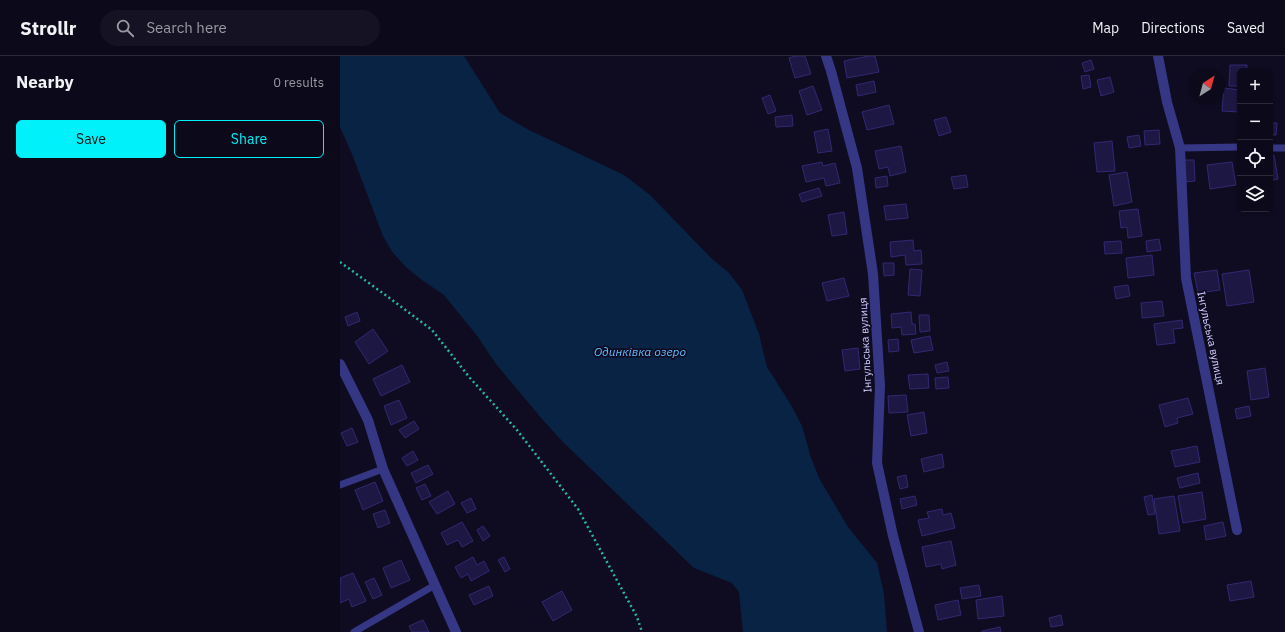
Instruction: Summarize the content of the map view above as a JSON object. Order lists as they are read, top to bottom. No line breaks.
{"streets":{"street":["Інгульська вулиця"]},"water":["Одинківка озеро"],"north":"top right","page":{"header":"Strollr","search":"Search here","nav":["Map","Directions","Saved"],"heading":["Nearby","0 results"],"map_buttons":["+","−"],"buttons":["Save","Share"]}}
